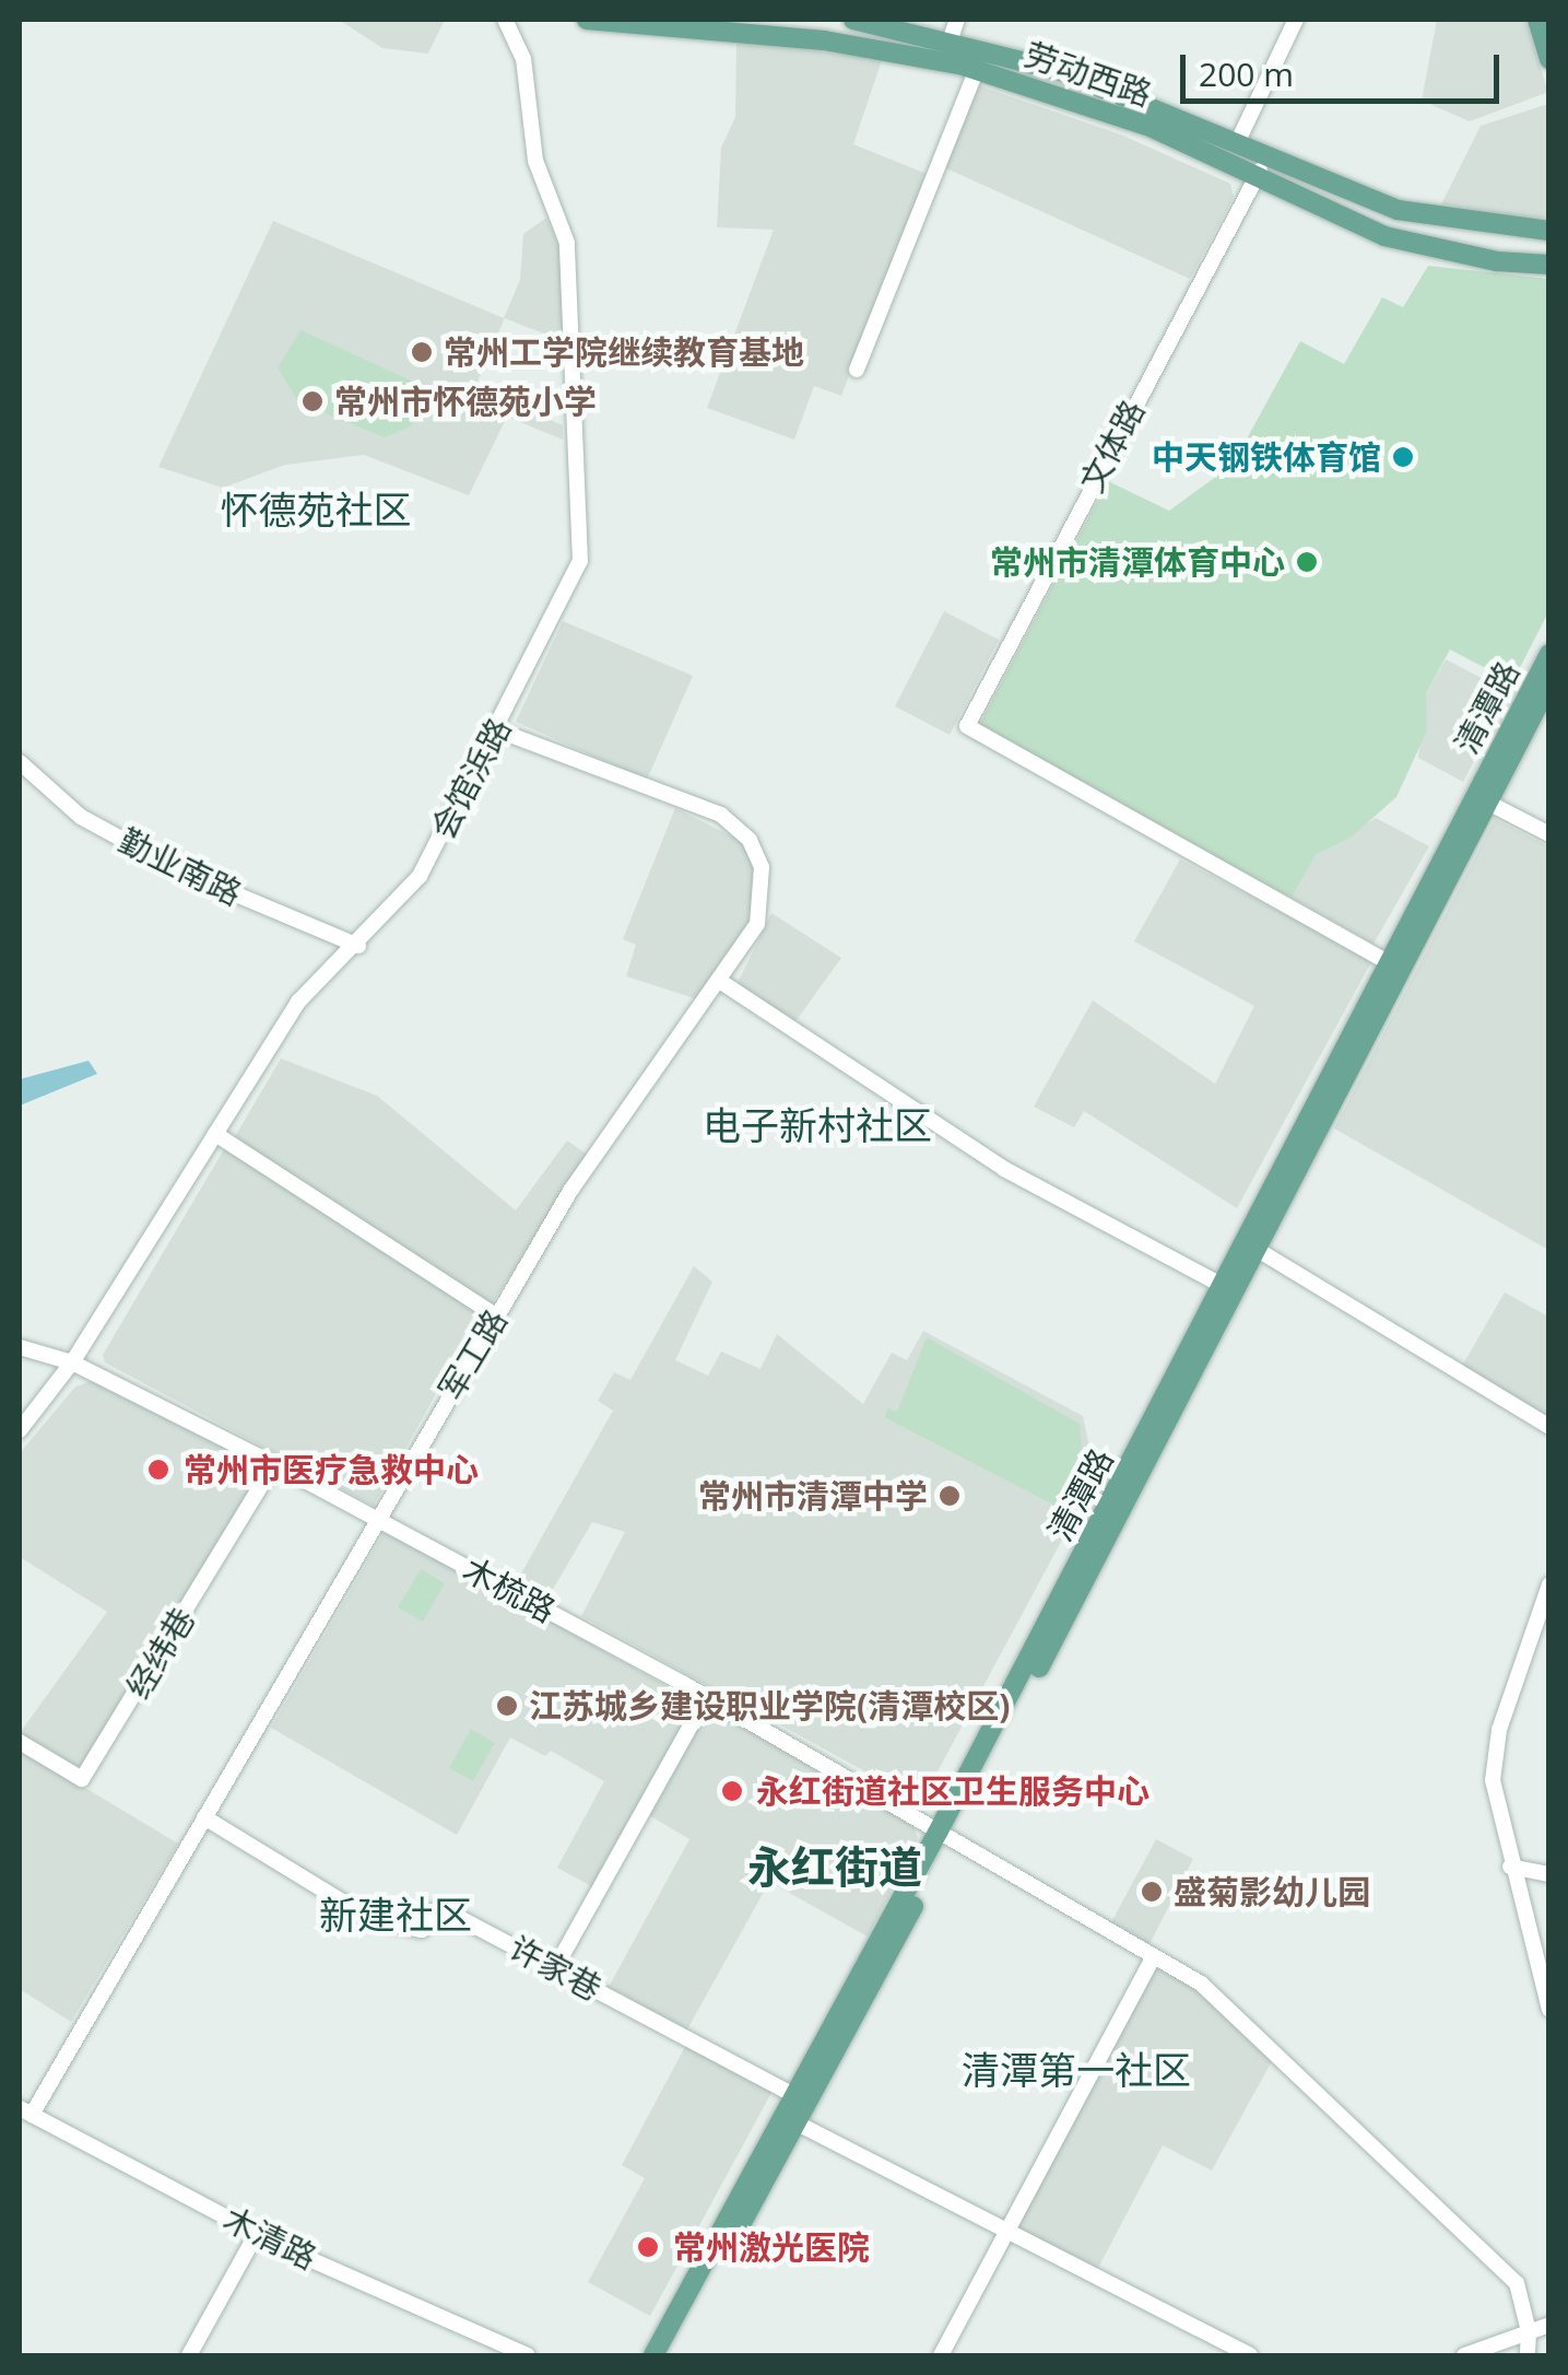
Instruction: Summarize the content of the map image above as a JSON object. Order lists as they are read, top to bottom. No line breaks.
{"streets":{"main road":["劳动西路","清潭路"],"street":["文体路","会馆浜路","勤业南路","军工路","木梳路","经纬巷","许家巷","木清路"]},"crossings":[["劳动西路","文体路"],["文体路","清潭路"],["清潭路","木梳路"],["清潭路","许家巷"],["会馆浜路","勤业南路"],["会馆浜路","军工路"],["会馆浜路","木梳路"],["军工路","木梳路"],["军工路","许家巷"],["军工路","木清路"],["木梳路","经纬巷"]],"districts":["怀德苑社区","电子新村社区","永红街道","新建社区","清潭第一社区"],"places":["常州工学院继续教育基地","常州市怀德苑小学","中天钢铁体育馆","常州市清潭体育中心","常州市医疗急救中心","常州市清潭中学","江苏城乡建设职业学院(清潭校区)","永红街道社区卫生服务中心","盛菊影幼儿园","常州激光医院"],"scale_bar":"200 m"}
